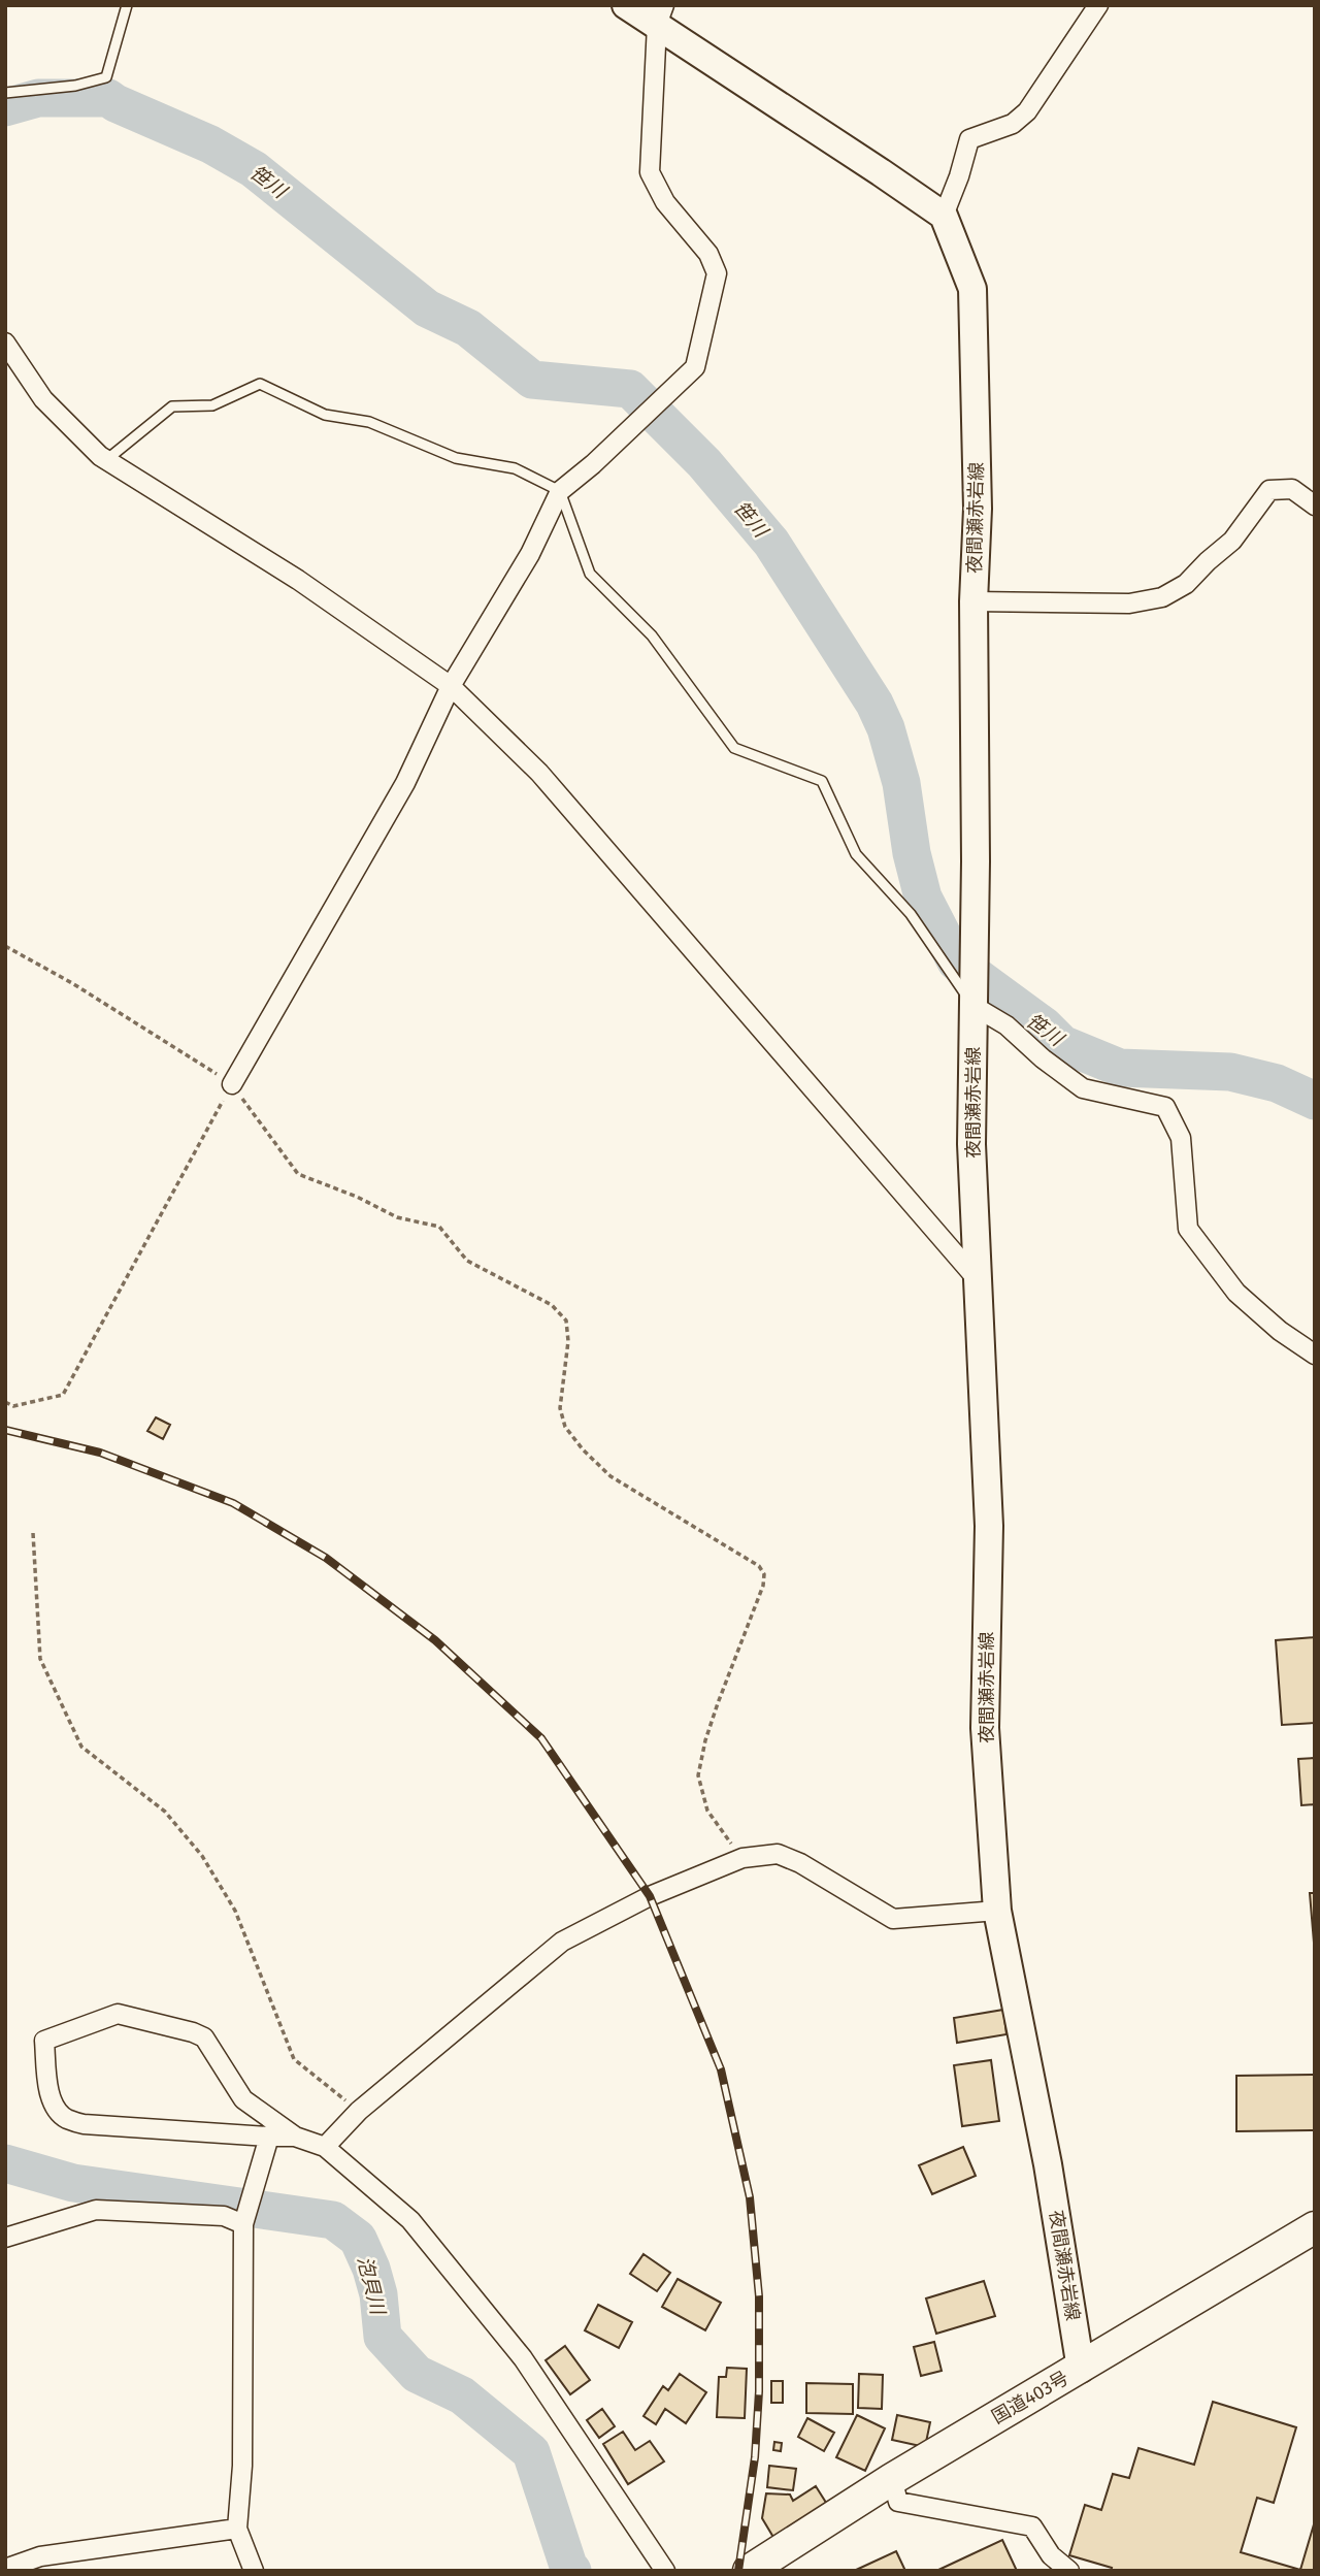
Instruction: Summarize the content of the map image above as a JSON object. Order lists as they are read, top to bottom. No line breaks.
{"streets":{"highway":["国道403号"],"main road":["夜間瀬赤岩線"]},"crossings":[["夜間瀬赤岩線","国道403号"]],"water":["笹川","泡貝川"]}
